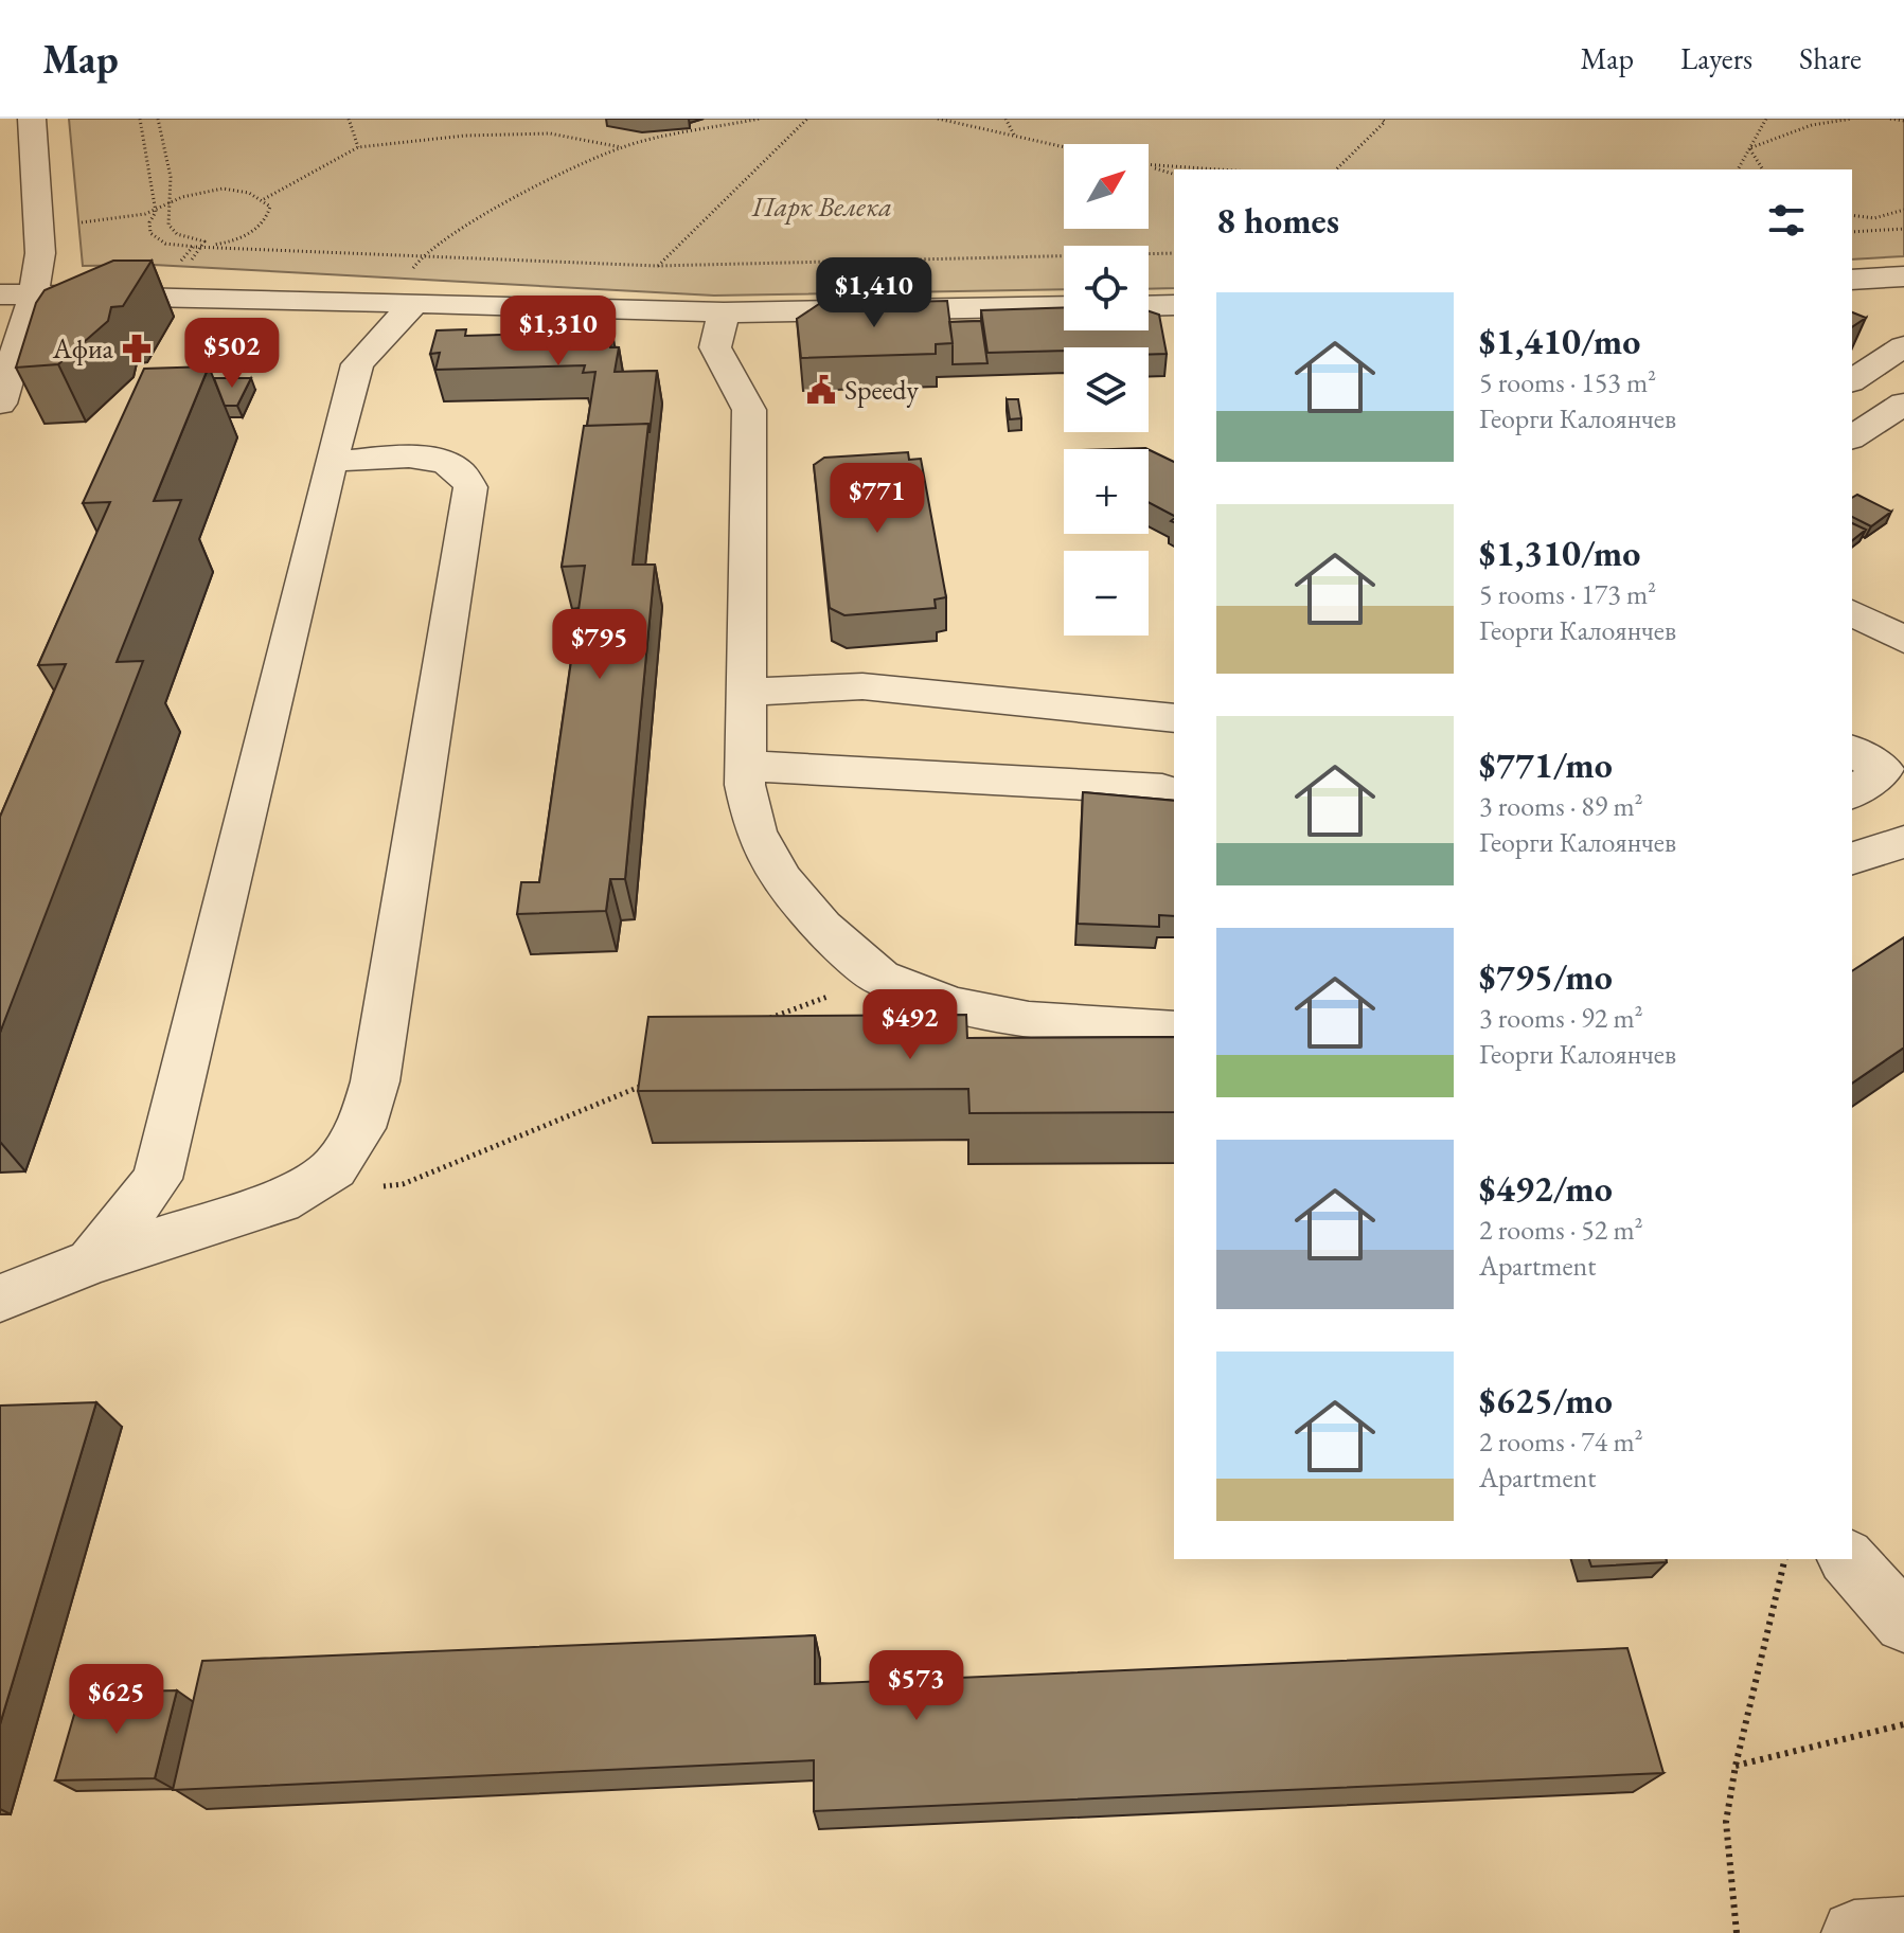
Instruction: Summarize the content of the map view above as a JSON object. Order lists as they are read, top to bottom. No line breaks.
{"parks":["Парк Велека"],"places":{"pharmacy":["Афиа"],"public building":["Speedy"]},"north":"top right","page":{"header":"Map","nav":["Map","Layers","Share"],"map_buttons":["+","−"],"heading":"8 homes","price":["$1,410","$1,310","$502","$771","$795","$492","$573","$625"],"list":[{"name":"$1,410/mo","note":"5 rooms · 153 m² · Георги Калоянчев"},{"name":"$1,310/mo","note":"5 rooms · 173 m² · Георги Калоянчев"},{"name":"$771/mo","note":"3 rooms · 89 m² · Георги Калоянчев"},{"name":"$795/mo","note":"3 rooms · 92 m² · Георги Калоянчев"},{"name":"$492/mo","note":"2 rooms · 52 m² · Apartment"},{"name":"$625/mo","note":"2 rooms · 74 m² · Apartment"}]}}
